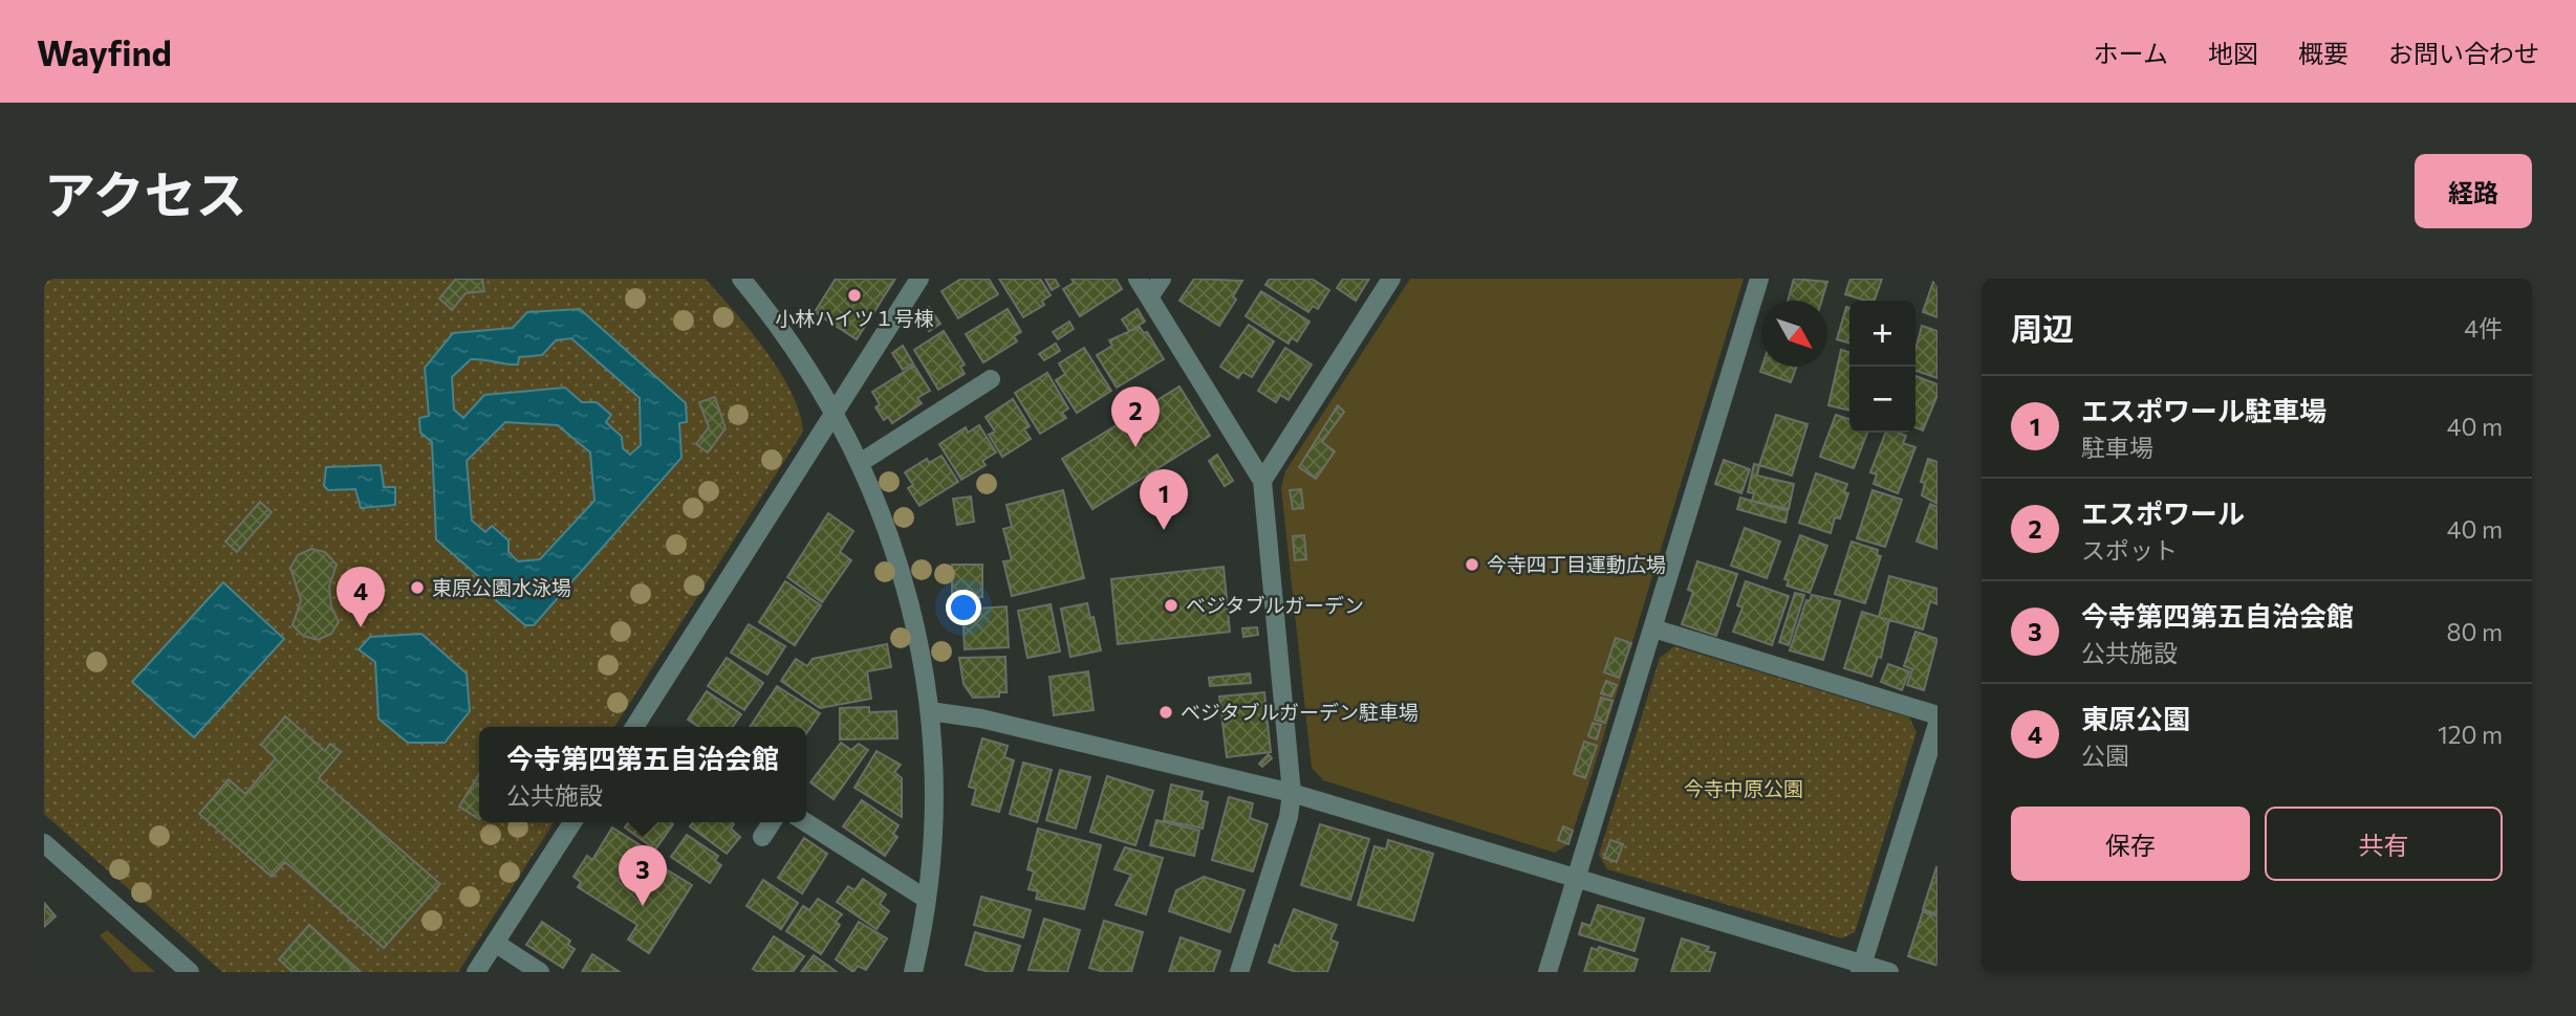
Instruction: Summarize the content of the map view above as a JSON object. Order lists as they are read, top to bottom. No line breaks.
{"parks":["今寺中原公園"],"places":["小林ハイツ１号棟","今寺四丁目運動広場","東原公園水泳場","ベジタブルガーデン","ベジタブルガーデン駐車場"],"north":"bottom right","page":{"header":"Wayfind","nav":["ホーム","地図","概要","お問い合わせ"],"title":"アクセス","buttons":["経路",["保存","共有"]],"heading":["周辺","4件"],"map_buttons":["+","−"],"list":[{"mark":"1","name":"エスポワール駐車場","note":"駐車場","value":"40 m"},{"mark":"2","name":"エスポワール","note":"スポット","value":"40 m"},{"mark":"3","name":"今寺第四第五自治会館","note":"公共施設","value":"80 m"},{"mark":"4","name":"東原公園","note":"公園","value":"120 m"}],"pins":["2","1","4","3"],"popup":["今寺第四第五自治会館","公共施設"]}}
